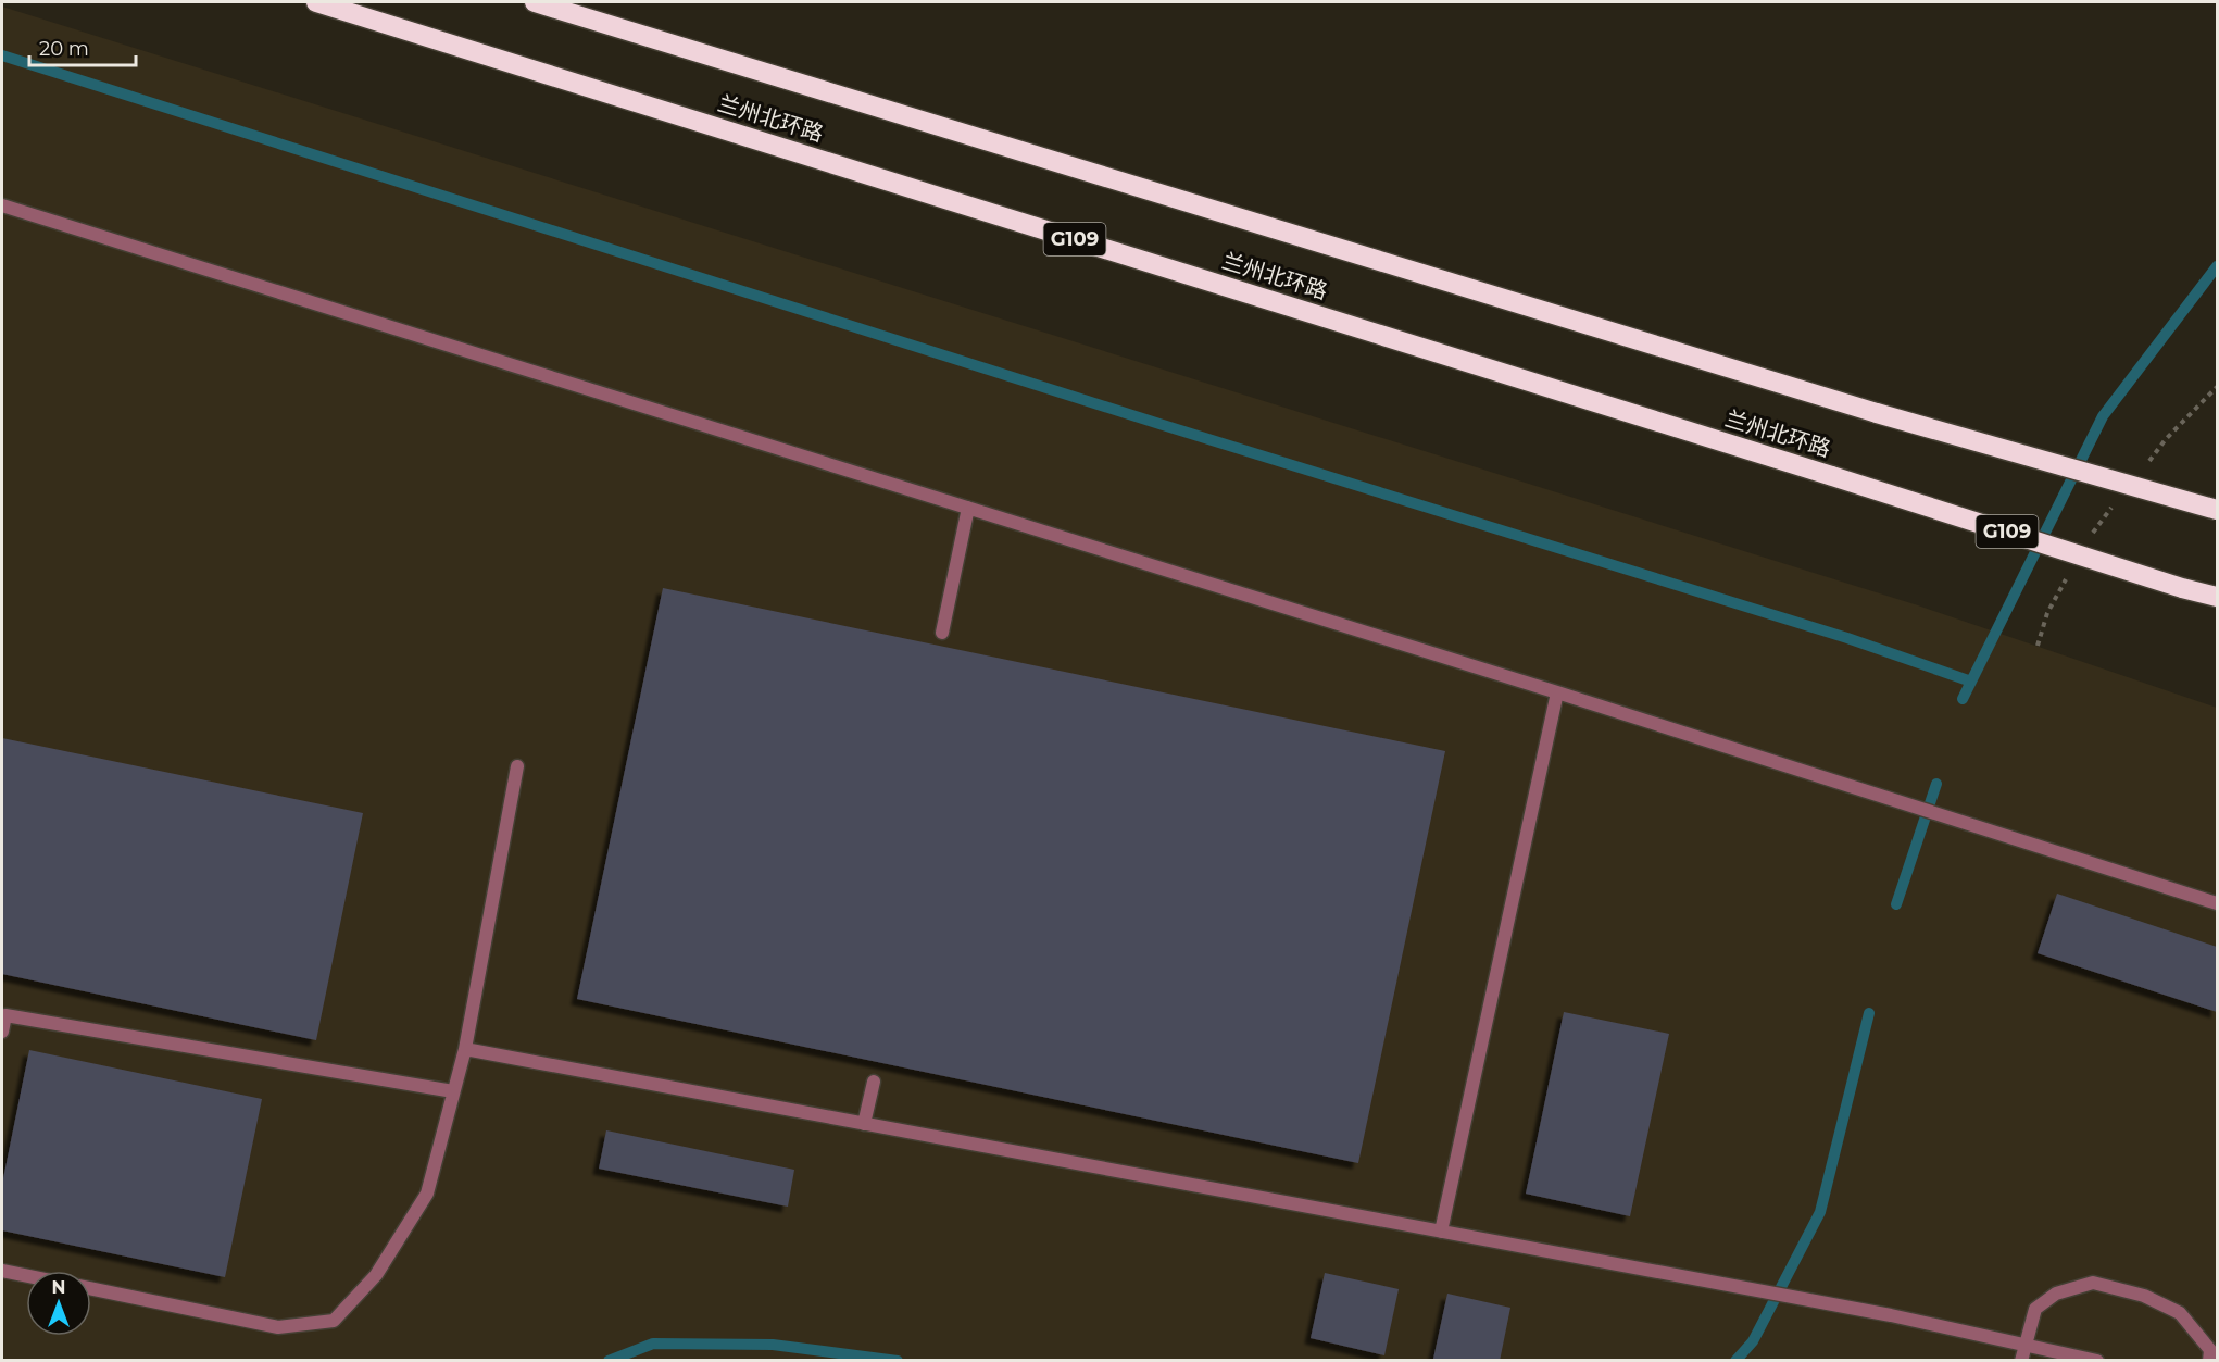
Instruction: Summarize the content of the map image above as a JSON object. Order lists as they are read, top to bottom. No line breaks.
{"streets":{"highway":["兰州北环路","G109"]},"scale_bar":"20 m","north":"top"}
